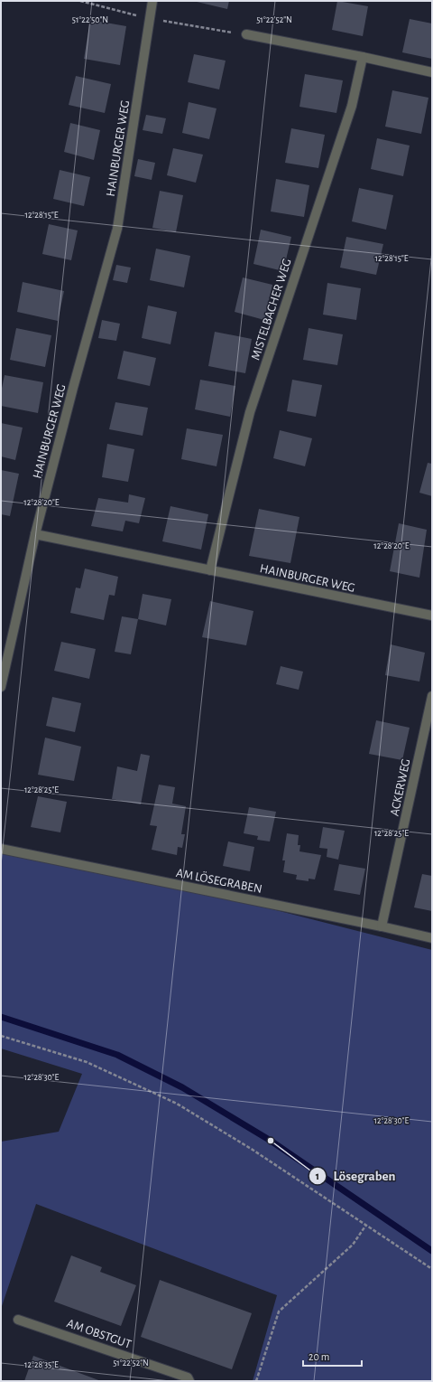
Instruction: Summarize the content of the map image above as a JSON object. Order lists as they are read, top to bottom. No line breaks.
{"streets":{"street":["HAINBURGER WEG","MISTELBACHER WEG","ACKERWEG","AM LÖSEGRABEN","AM OBSTGUT"]},"crossings":[["HAINBURGER WEG","MISTELBACHER WEG"],["ACKERWEG","AM LÖSEGRABEN"]],"places":["Lösegraben"],"scale_bar":"20 m","coordinates":["51°22'50\"N","51°22'52\"N","12°28'15\"E","12°28'20\"E","12°28'25\"E","12°28'30\"E","12°28'35\"E"]}
